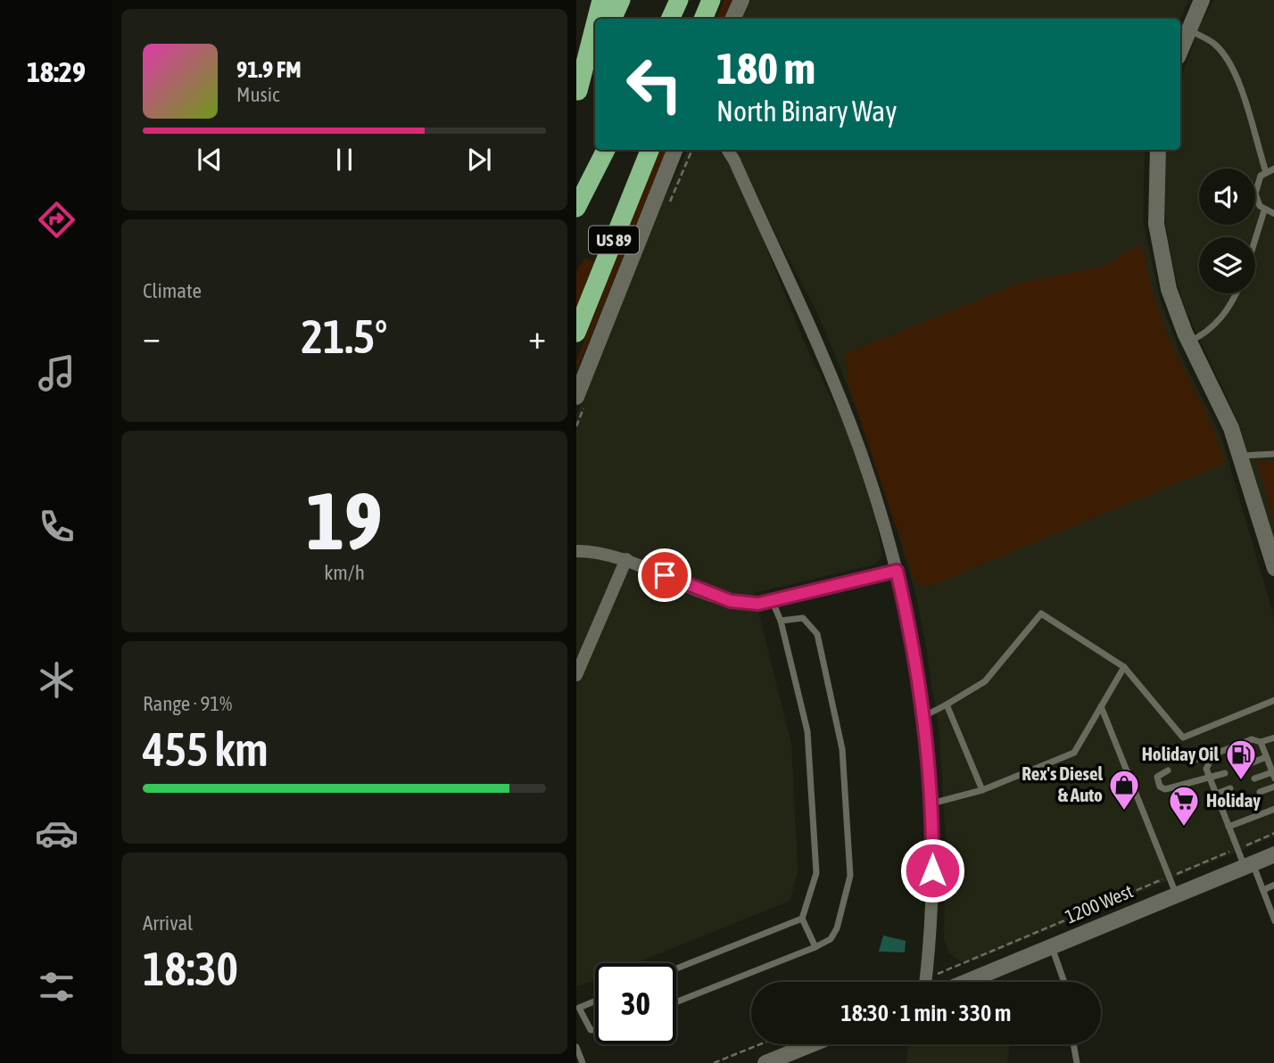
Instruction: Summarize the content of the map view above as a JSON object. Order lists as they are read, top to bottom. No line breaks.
{"streets":{"highway":["US 89"],"main road":["1200 West"]},"places":{"fuel station":["Holiday Oil"],"shop":["Rex's Diesel & Auto"],"supermarket":["Holiday"]},"page":{"tabs":"18:29","turn":["180 m","North Binary Way"],"song":["91.9 FM","Music"],"tile":["Climate",["19","km/h"],["Range · 91%","455 km"],["Arrival","18:30"]],"heat":["−","21.5°","+"],"limit":"30","trip":"18:30 · 1 min · 330 m"}}
